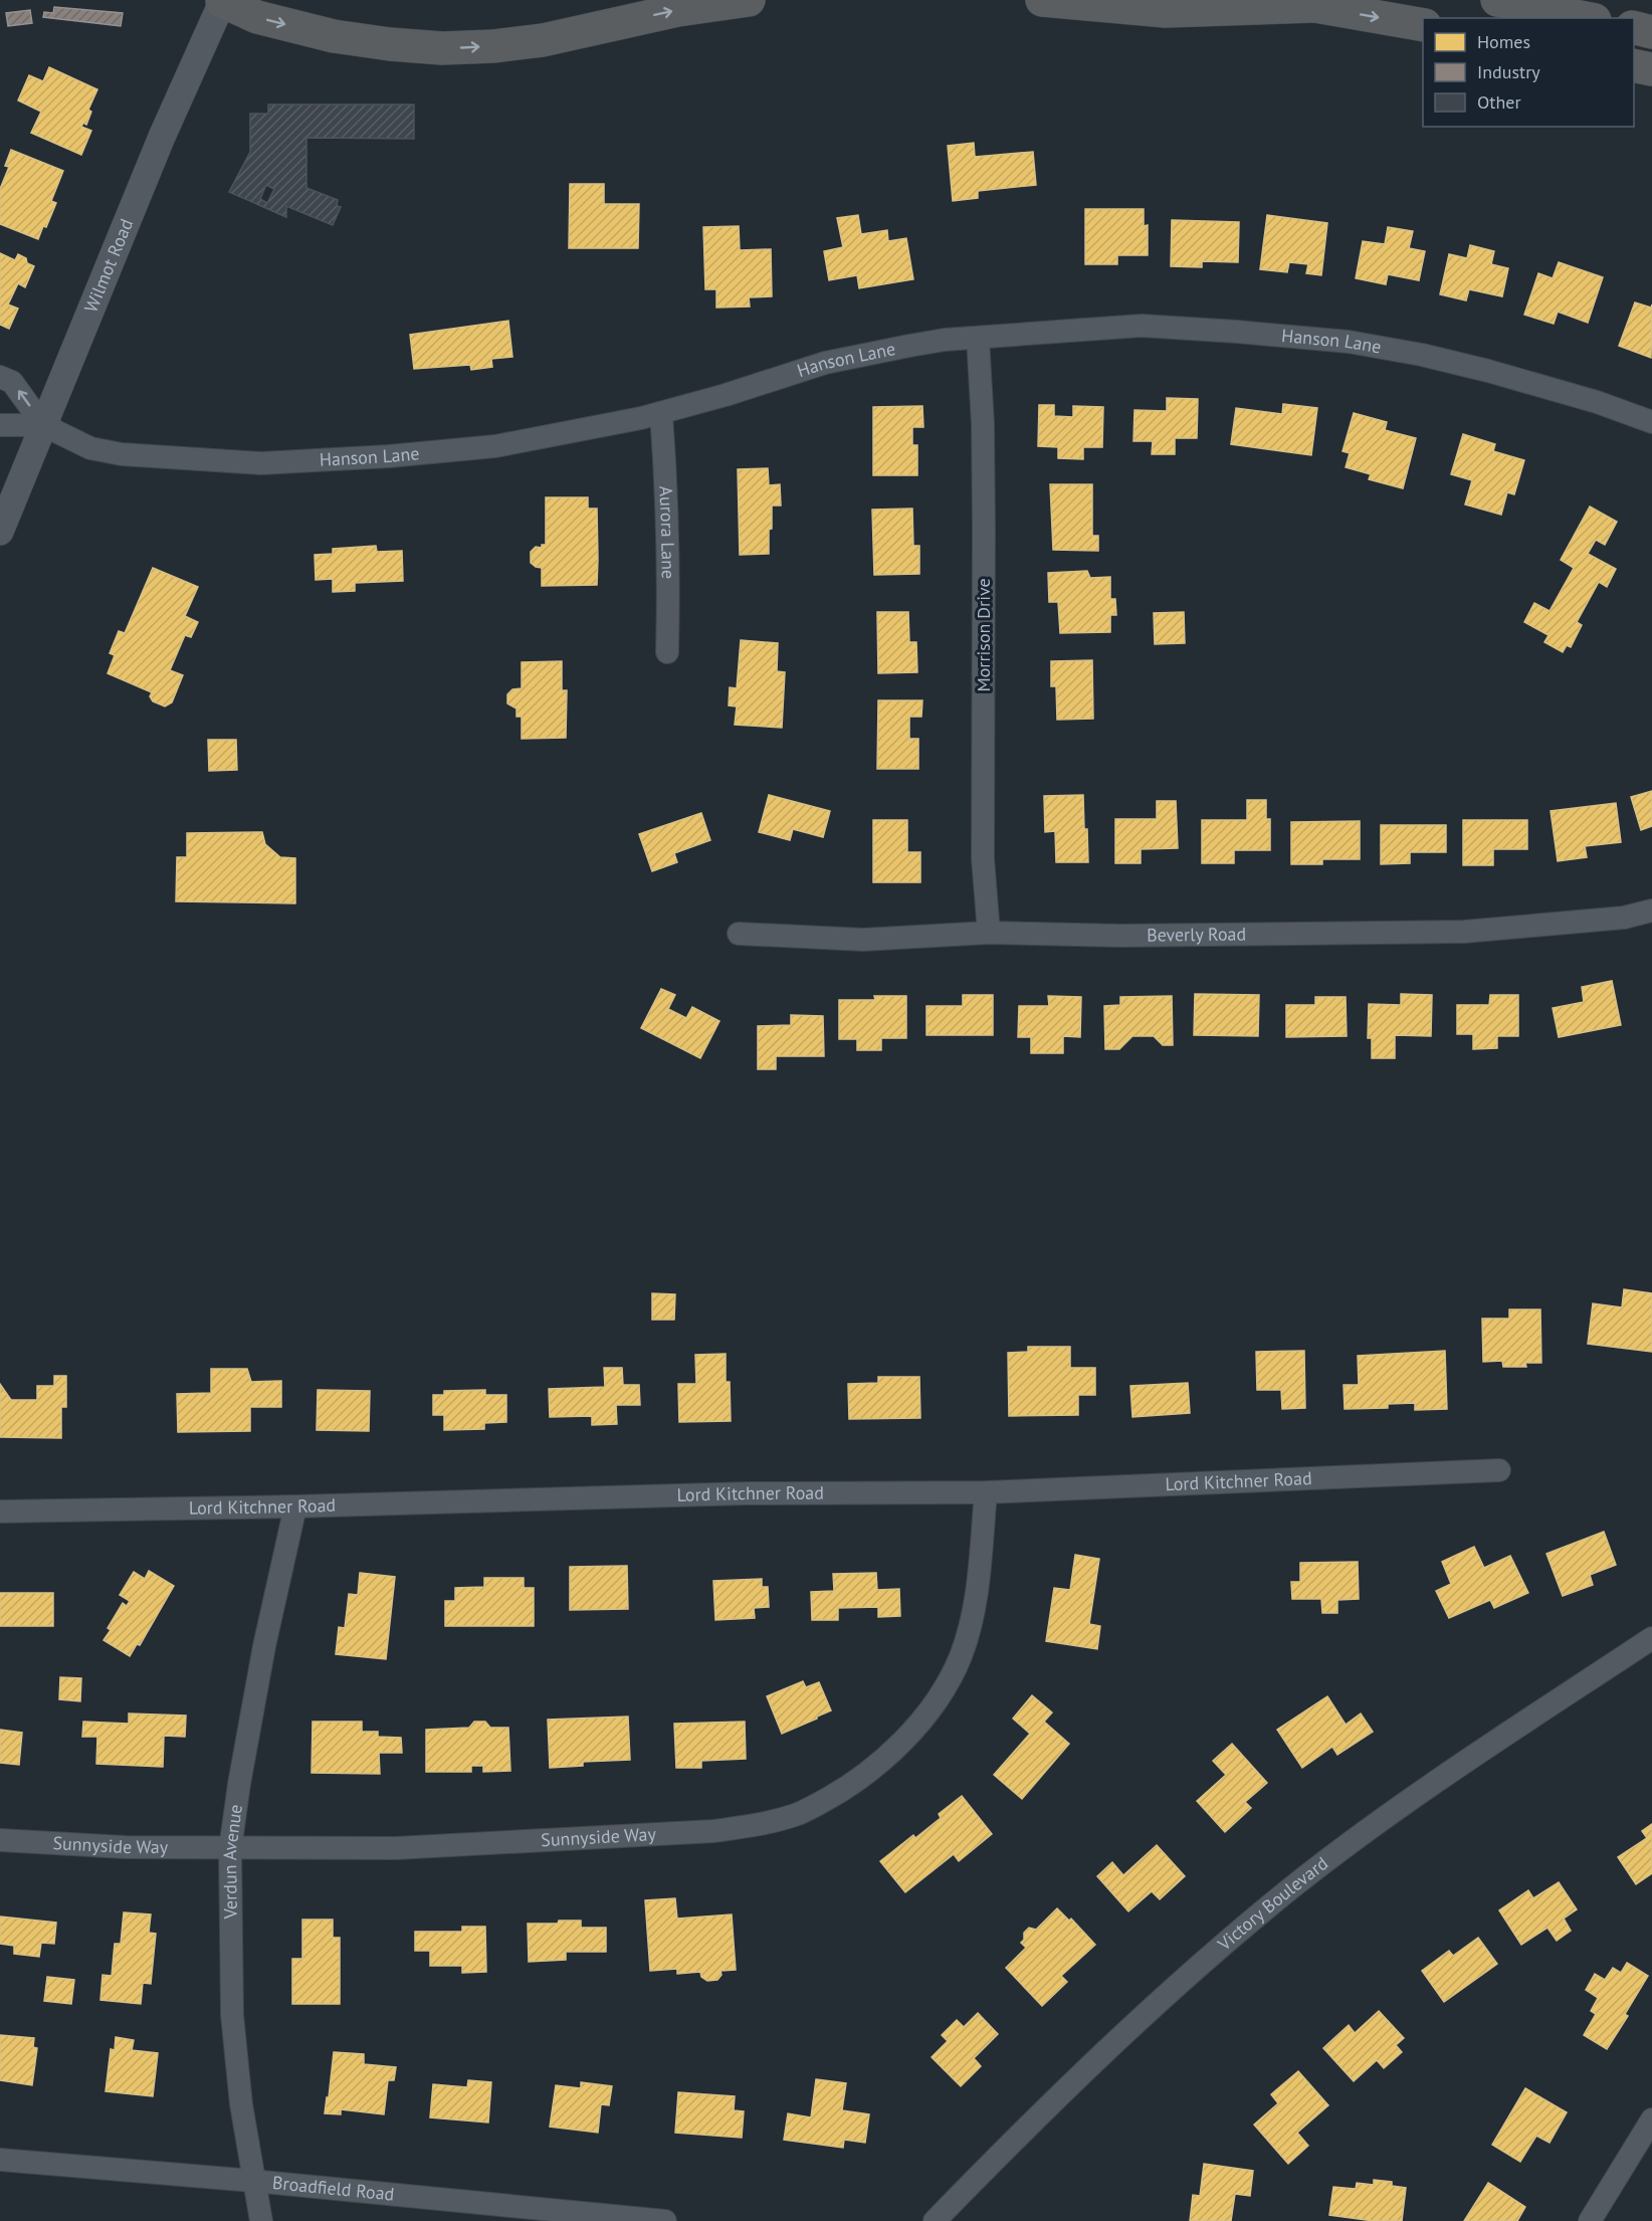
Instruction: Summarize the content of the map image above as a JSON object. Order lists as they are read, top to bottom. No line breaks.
{"streets":{"street":["Wilmot Road","Hanson Lane","Aurora Lane","Morrison Drive","Beverly Road","Lord Kitchner Road","Sunnyside Way","Verdun Avenue","Victory Boulevard","Broadfield Road"]},"crossings":[["Wilmot Road","Hanson Lane"],["Hanson Lane","Aurora Lane"],["Hanson Lane","Morrison Drive"],["Morrison Drive","Beverly Road"],["Lord Kitchner Road","Sunnyside Way"],["Lord Kitchner Road","Verdun Avenue"],["Sunnyside Way","Verdun Avenue"],["Verdun Avenue","Broadfield Road"]],"legend":["Homes","Industry","Other"]}
